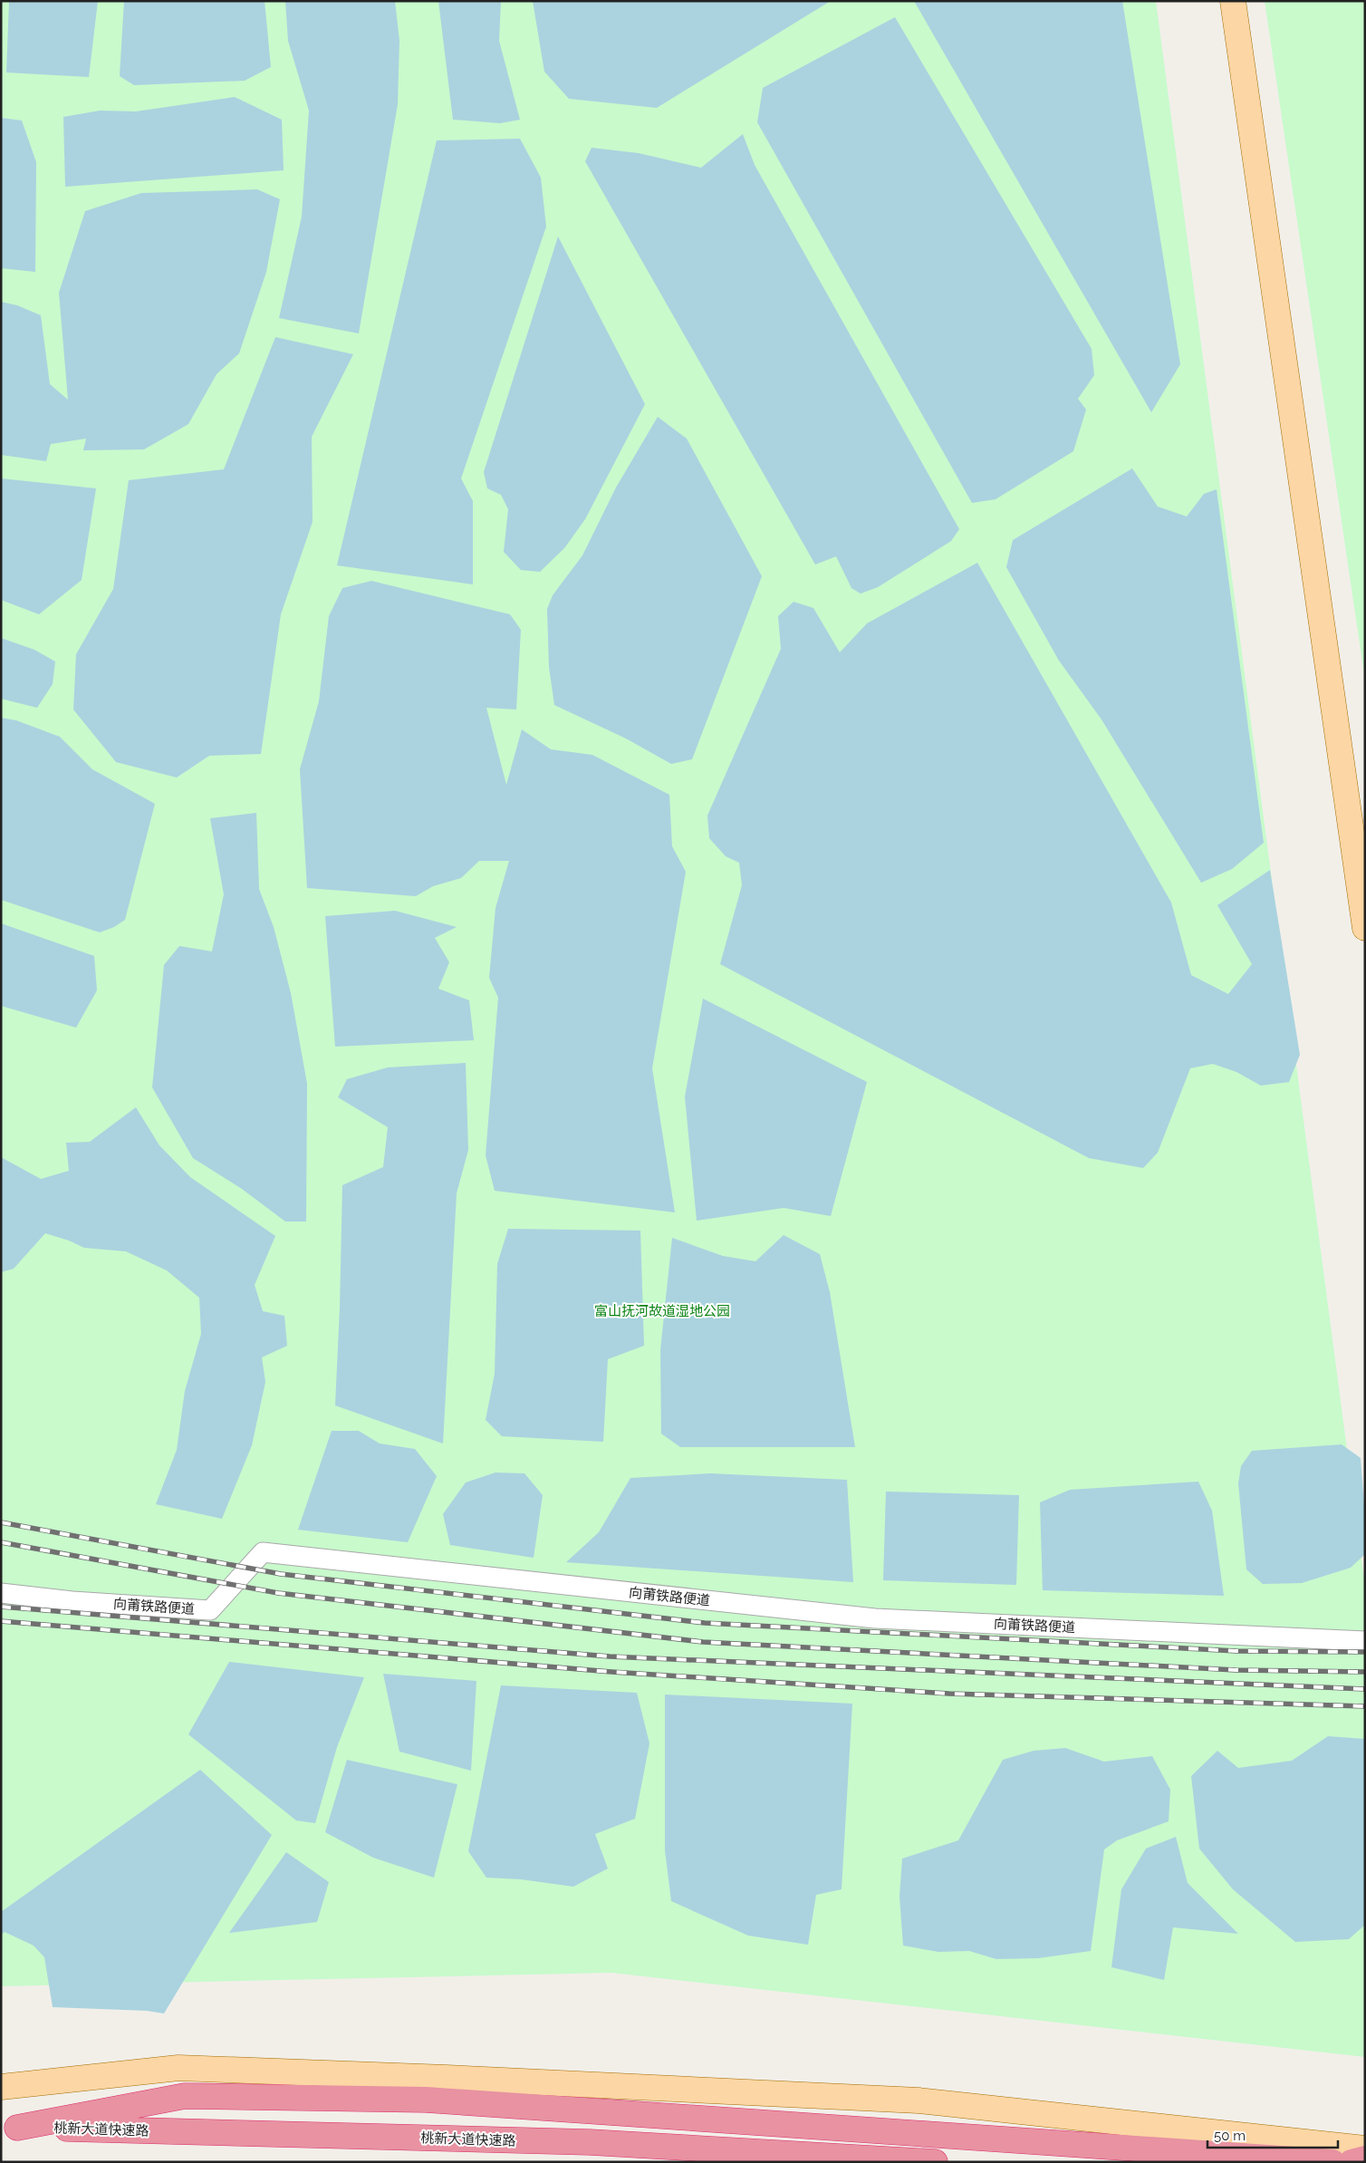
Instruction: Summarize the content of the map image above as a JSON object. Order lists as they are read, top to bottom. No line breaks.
{"streets":{"highway":["桃新大道快速路"],"lane":["向莆铁路便道"]},"parks":["富山抚河故道湿地公园"],"scale_bar":"50 m"}
